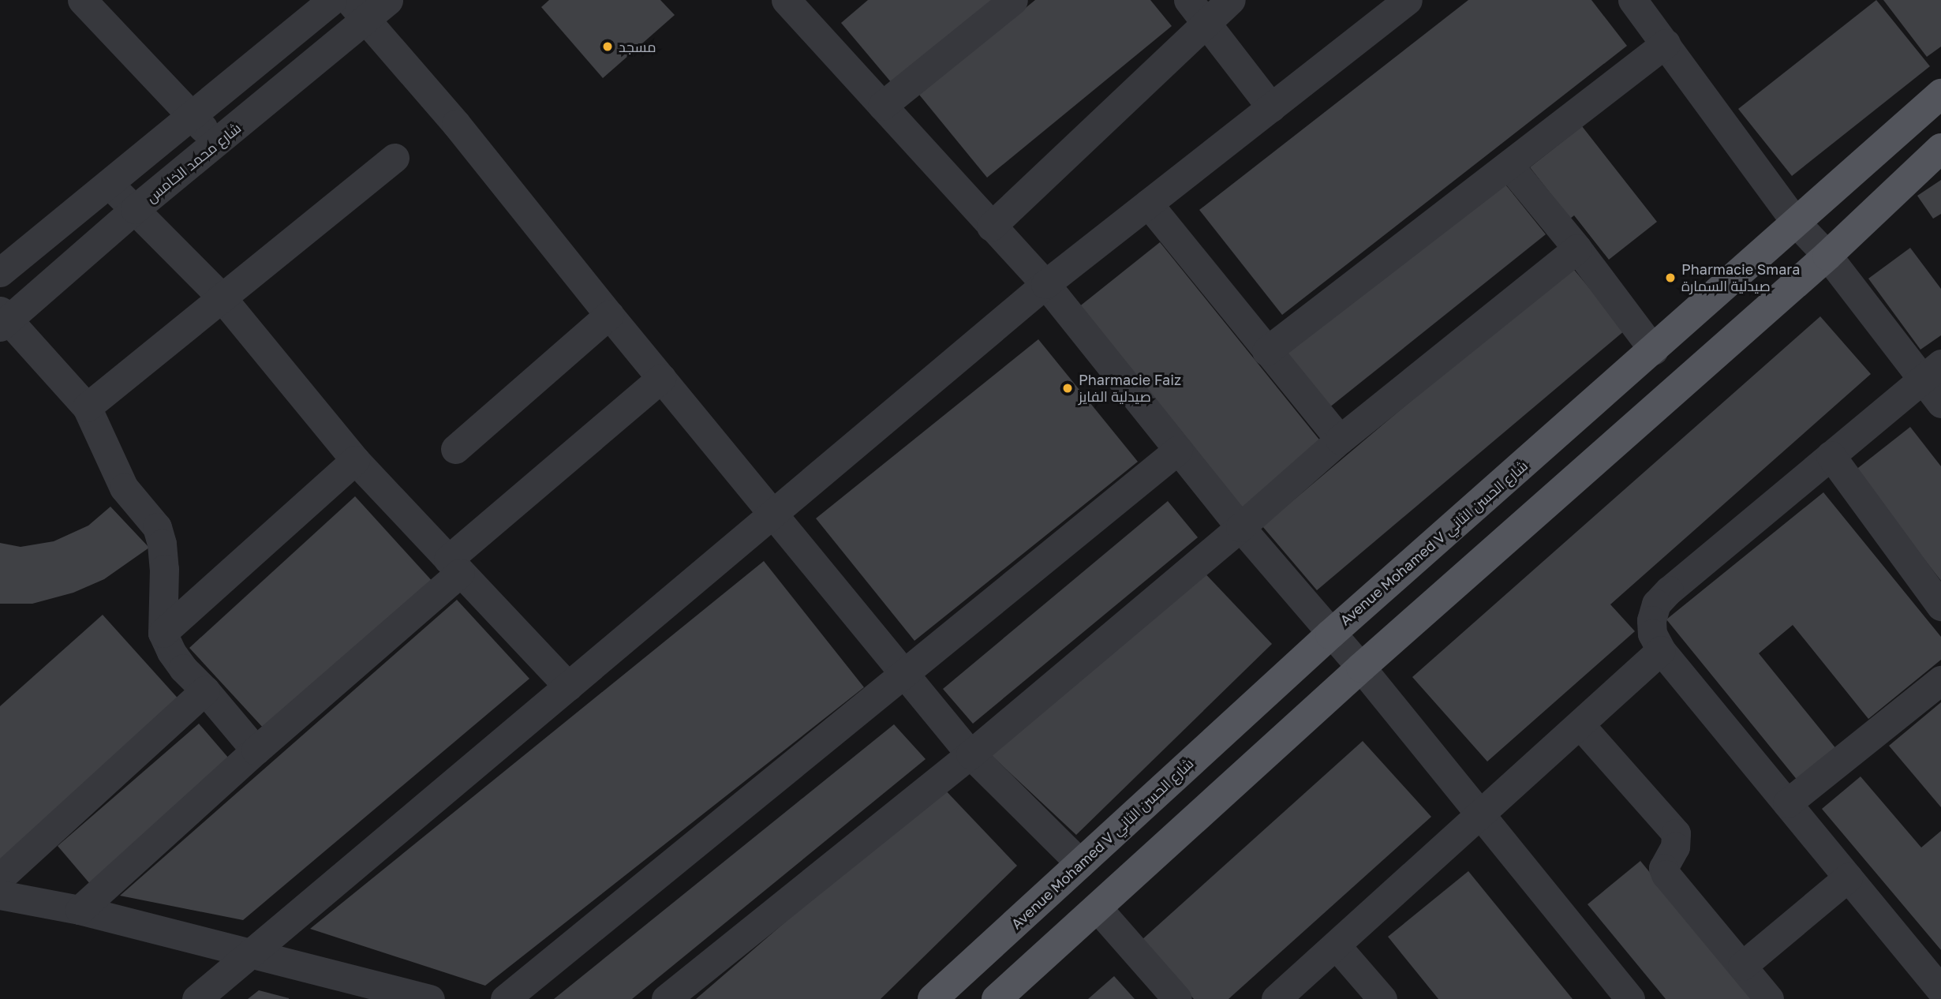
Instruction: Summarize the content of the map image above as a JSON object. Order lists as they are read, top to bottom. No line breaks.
{"streets":{"main road":["Avenue Mohamed V شارع الحسن الثاني"],"street":["شارع محمد الخامس"]},"places":["مسجد","Pharmacie Smara صيدلية السمارة","Pharmacie Faiz صيدلية الفايز"]}
